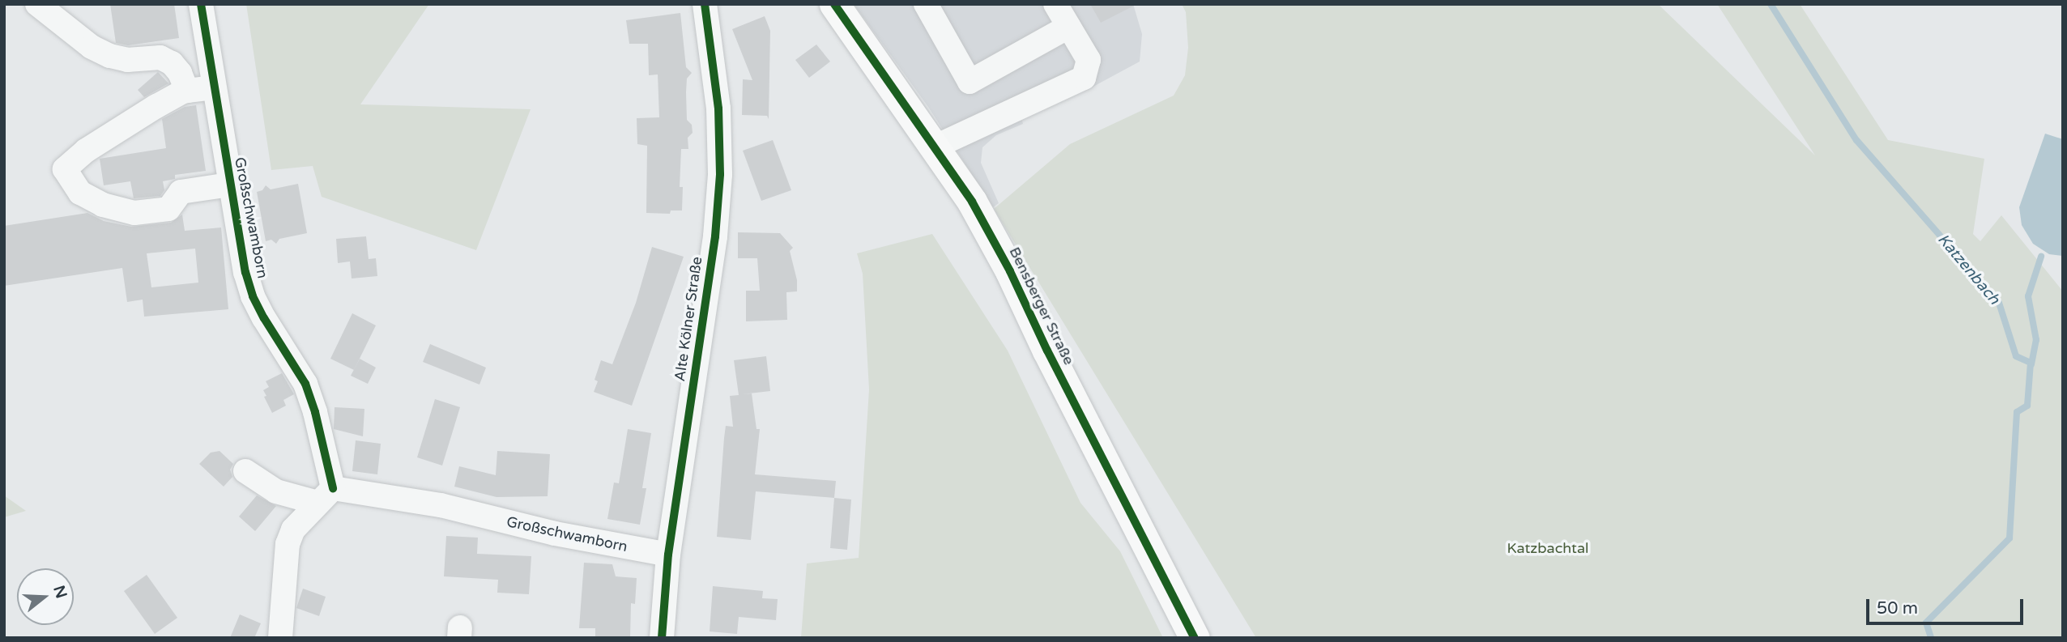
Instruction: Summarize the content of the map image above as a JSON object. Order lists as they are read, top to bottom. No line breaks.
{"streets":{"main road":["Bensberger Straße"],"street":["Großschwamborn","Alte Kölner Straße"]},"crossings":[["Großschwamborn","Alte Kölner Straße"]],"water":["Katzenbach"],"parks":["Katzbachtal"],"scale_bar":"50 m","north":"right"}
